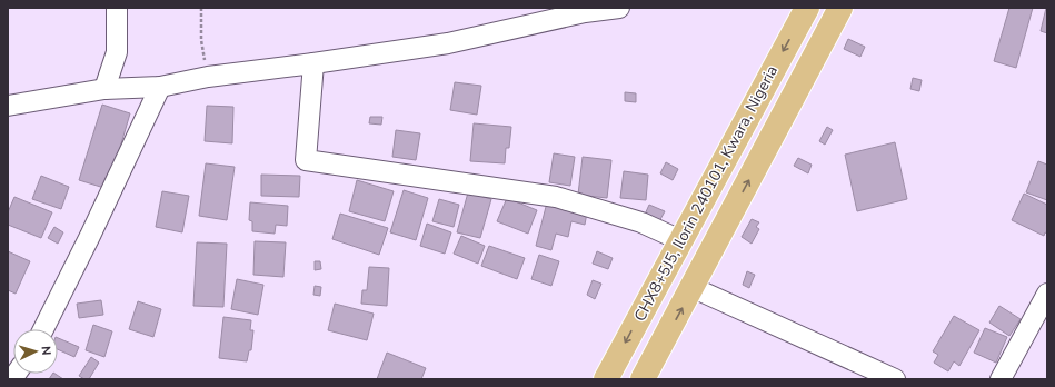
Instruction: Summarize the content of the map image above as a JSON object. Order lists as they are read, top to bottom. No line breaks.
{"streets":{"main road":["CHX8+5J5, Ilorin 240101, Kwara, Nigeria"]},"north":"right"}
